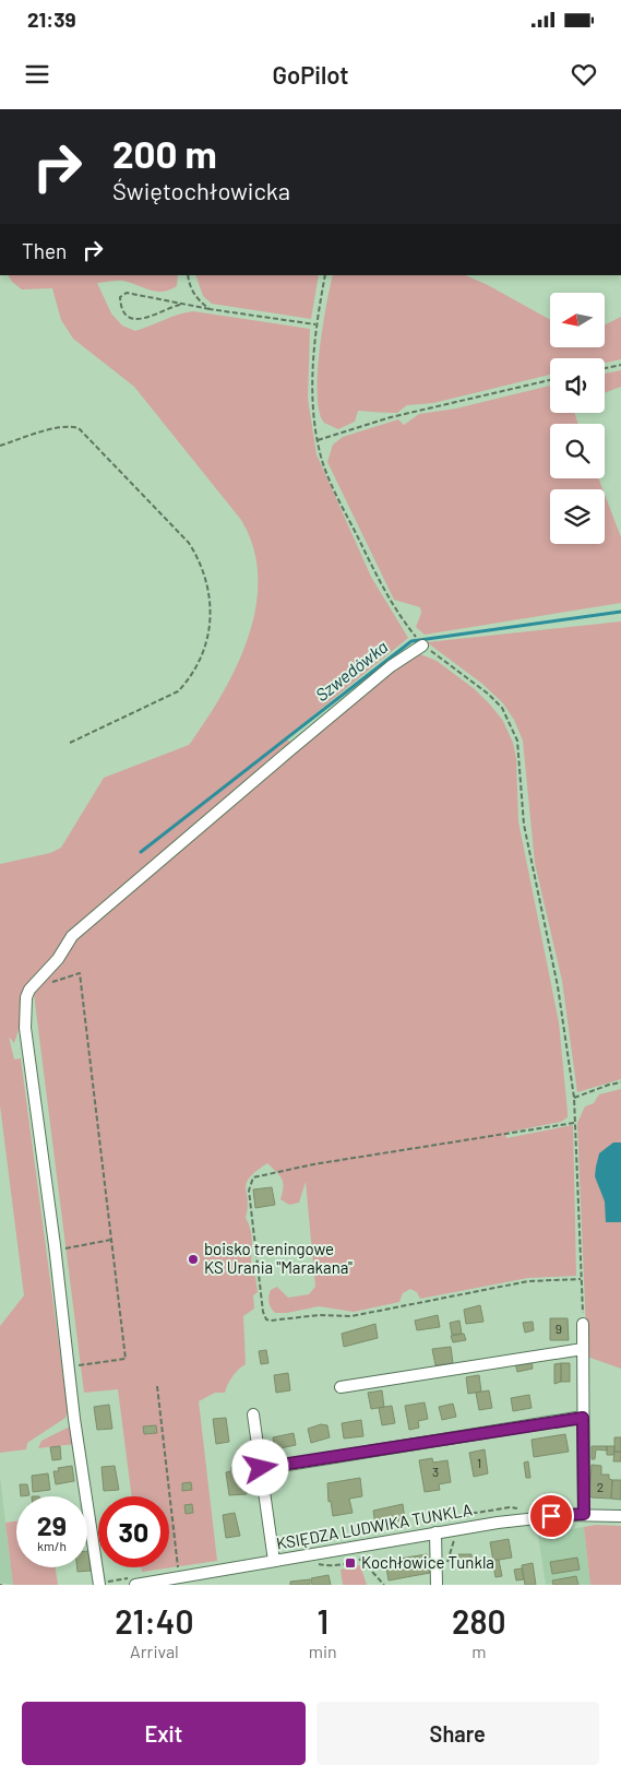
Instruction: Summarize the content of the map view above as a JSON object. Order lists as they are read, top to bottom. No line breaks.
{"streets":{"street":["KSIĘDZA LUDWIKA TUNKLA"]},"water":["Szwedówka"],"places":{"other":["boisko treningowe KS Urania \"Marakana\""],"transit":["Kochłowice Tunkla"]},"house_numbers":["9","1","3","2"],"north":"left","page":{"status":"21:39","header":"GoPilot","turn":["200 m","Świętochłowicka"],"then":"Then","speed":"29 km/h","limit":"30","eta":["21:40","Arrival","1","min","280","m"],"buttons":["Exit","Share"]}}
